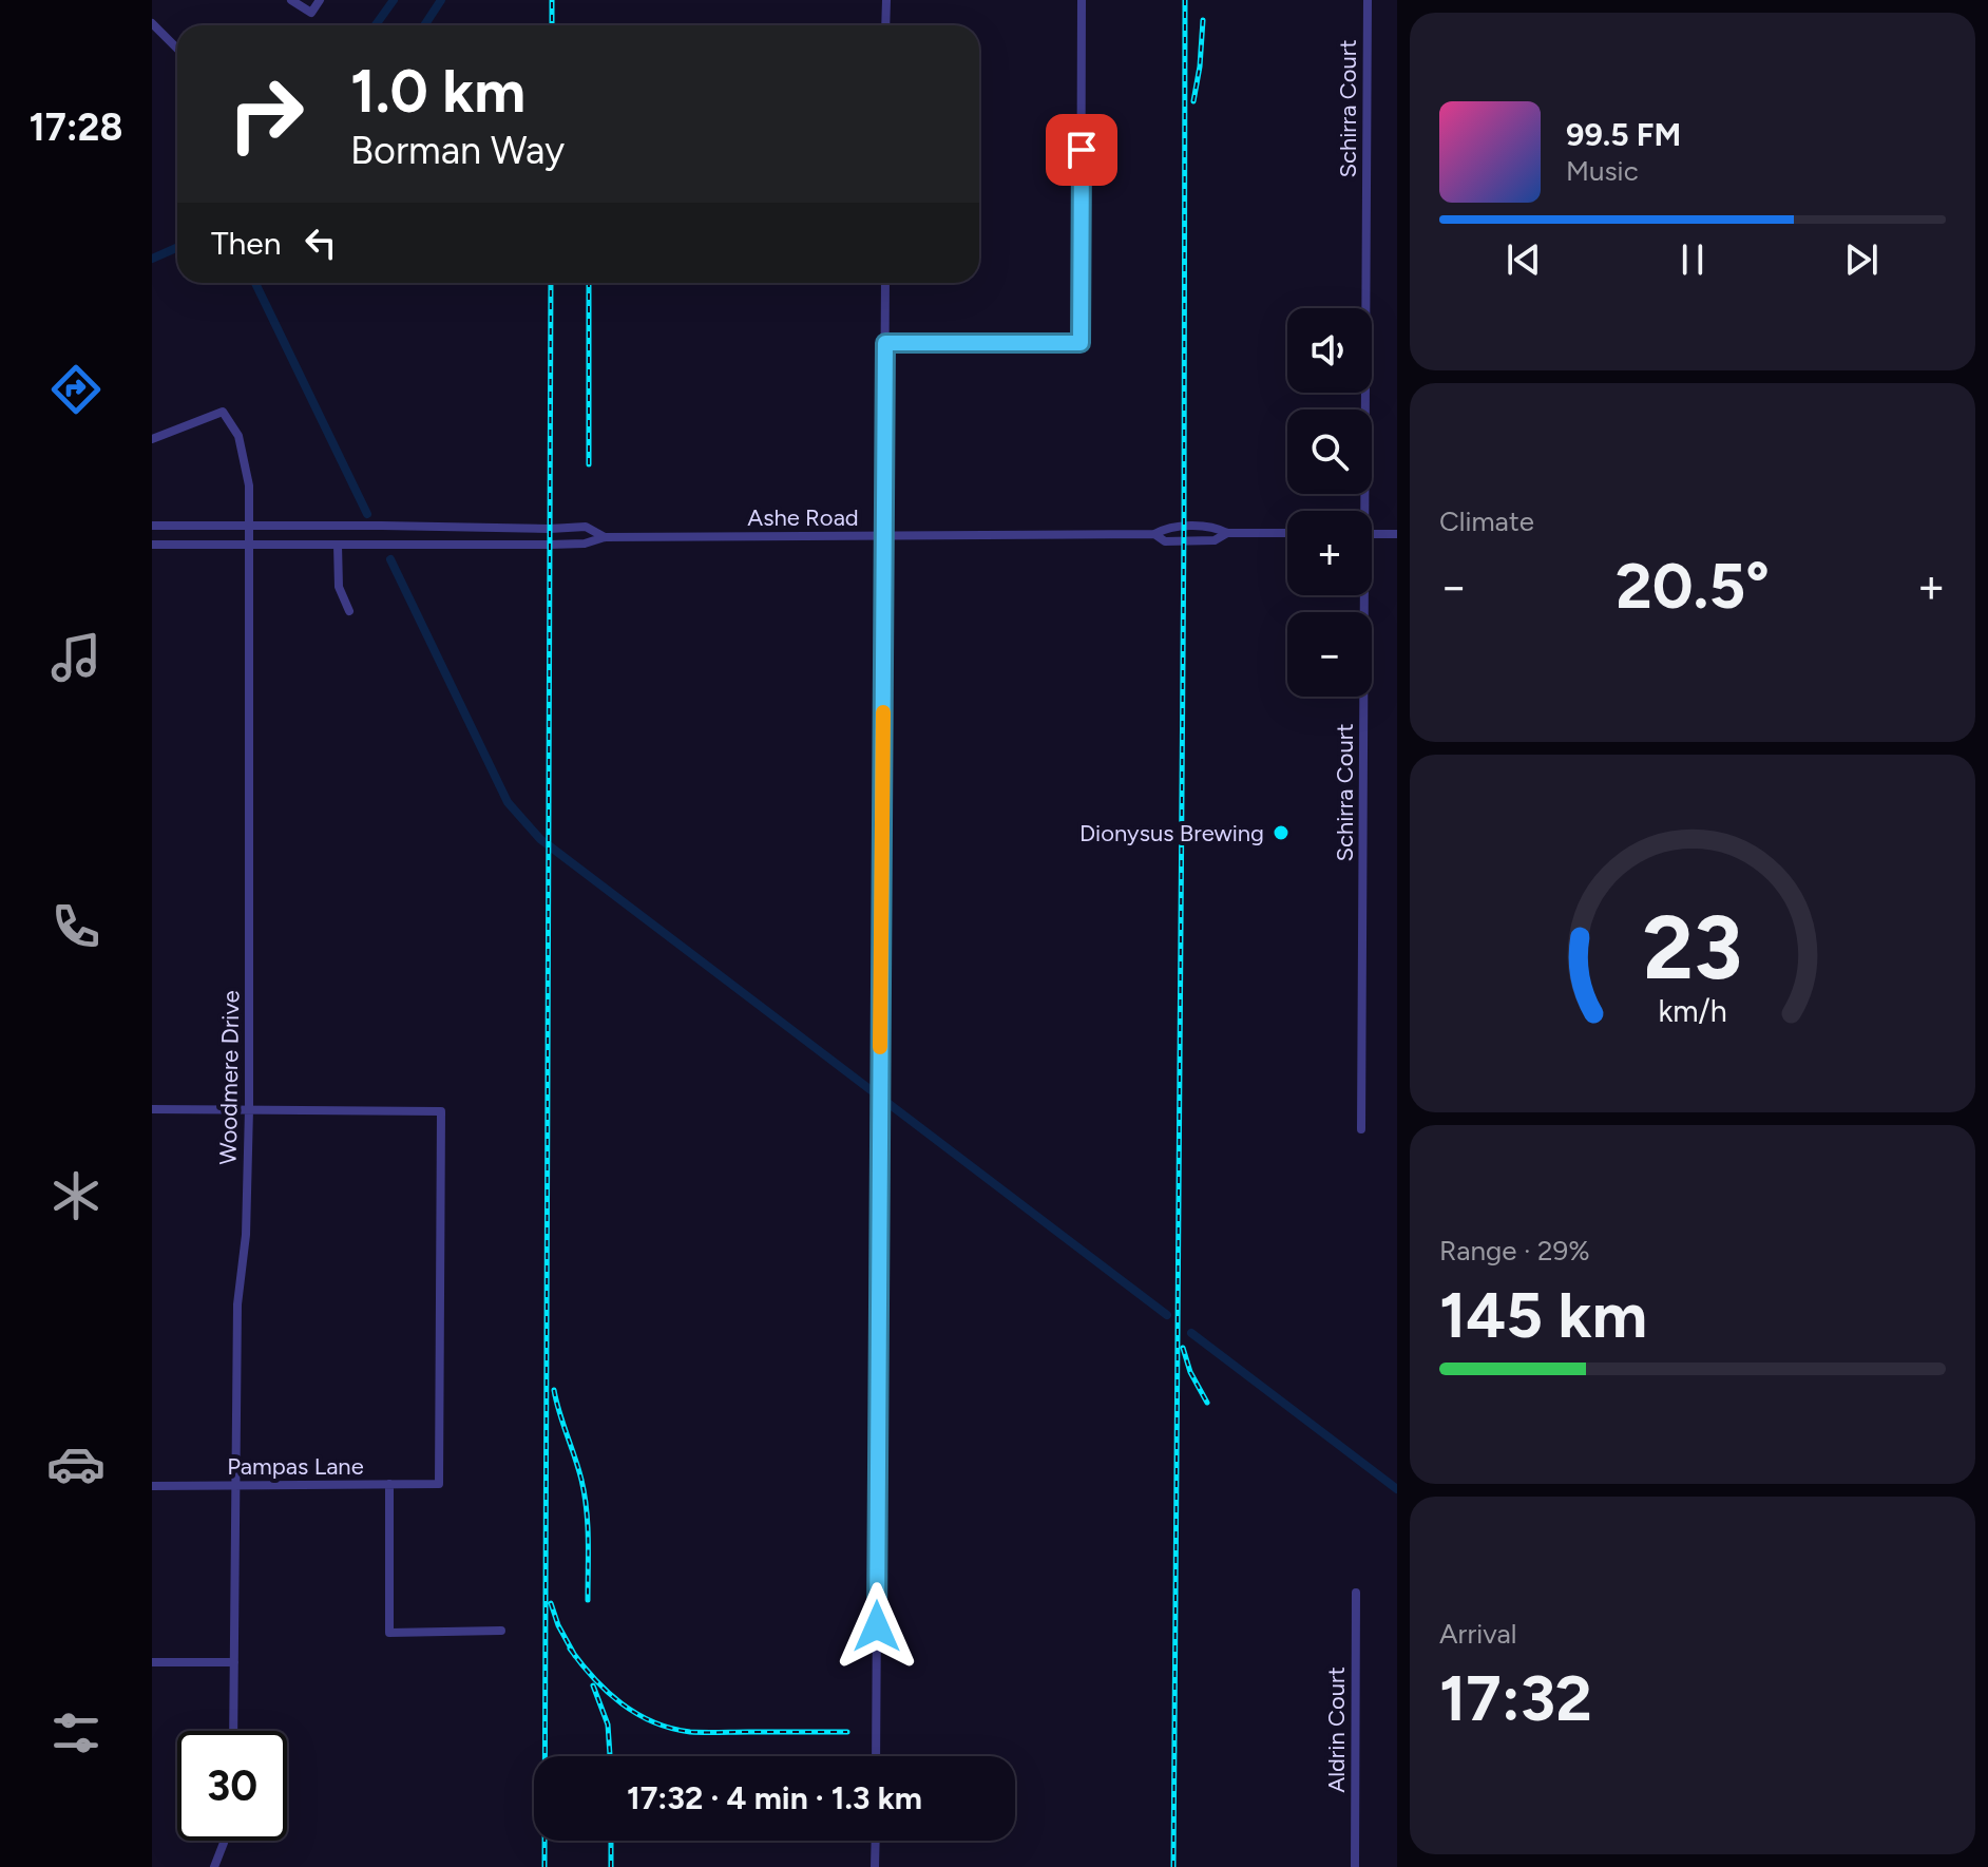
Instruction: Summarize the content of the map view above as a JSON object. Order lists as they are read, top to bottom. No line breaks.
{"streets":{"street":["Schirra Court","Ashe Road","Woodmere Drive","Pampas Lane","Aldrin Court"]},"crossings":[["Ashe Road","Woodmere Drive"],["Woodmere Drive","Pampas Lane"]],"places":["Dionysus Brewing"],"page":{"tabs":"17:28","turn":["1.0 km","Borman Way"],"song":["99.5 FM","Music"],"then":"Then","map_buttons":["+","−"],"tile":["Climate",["Range · 29%","145 km"],["Arrival","17:32"]],"heat":["−","20.5°","+"],"limit":"30","trip":"17:32 · 4 min · 1.3 km","gauge":["23","km/h"]}}
